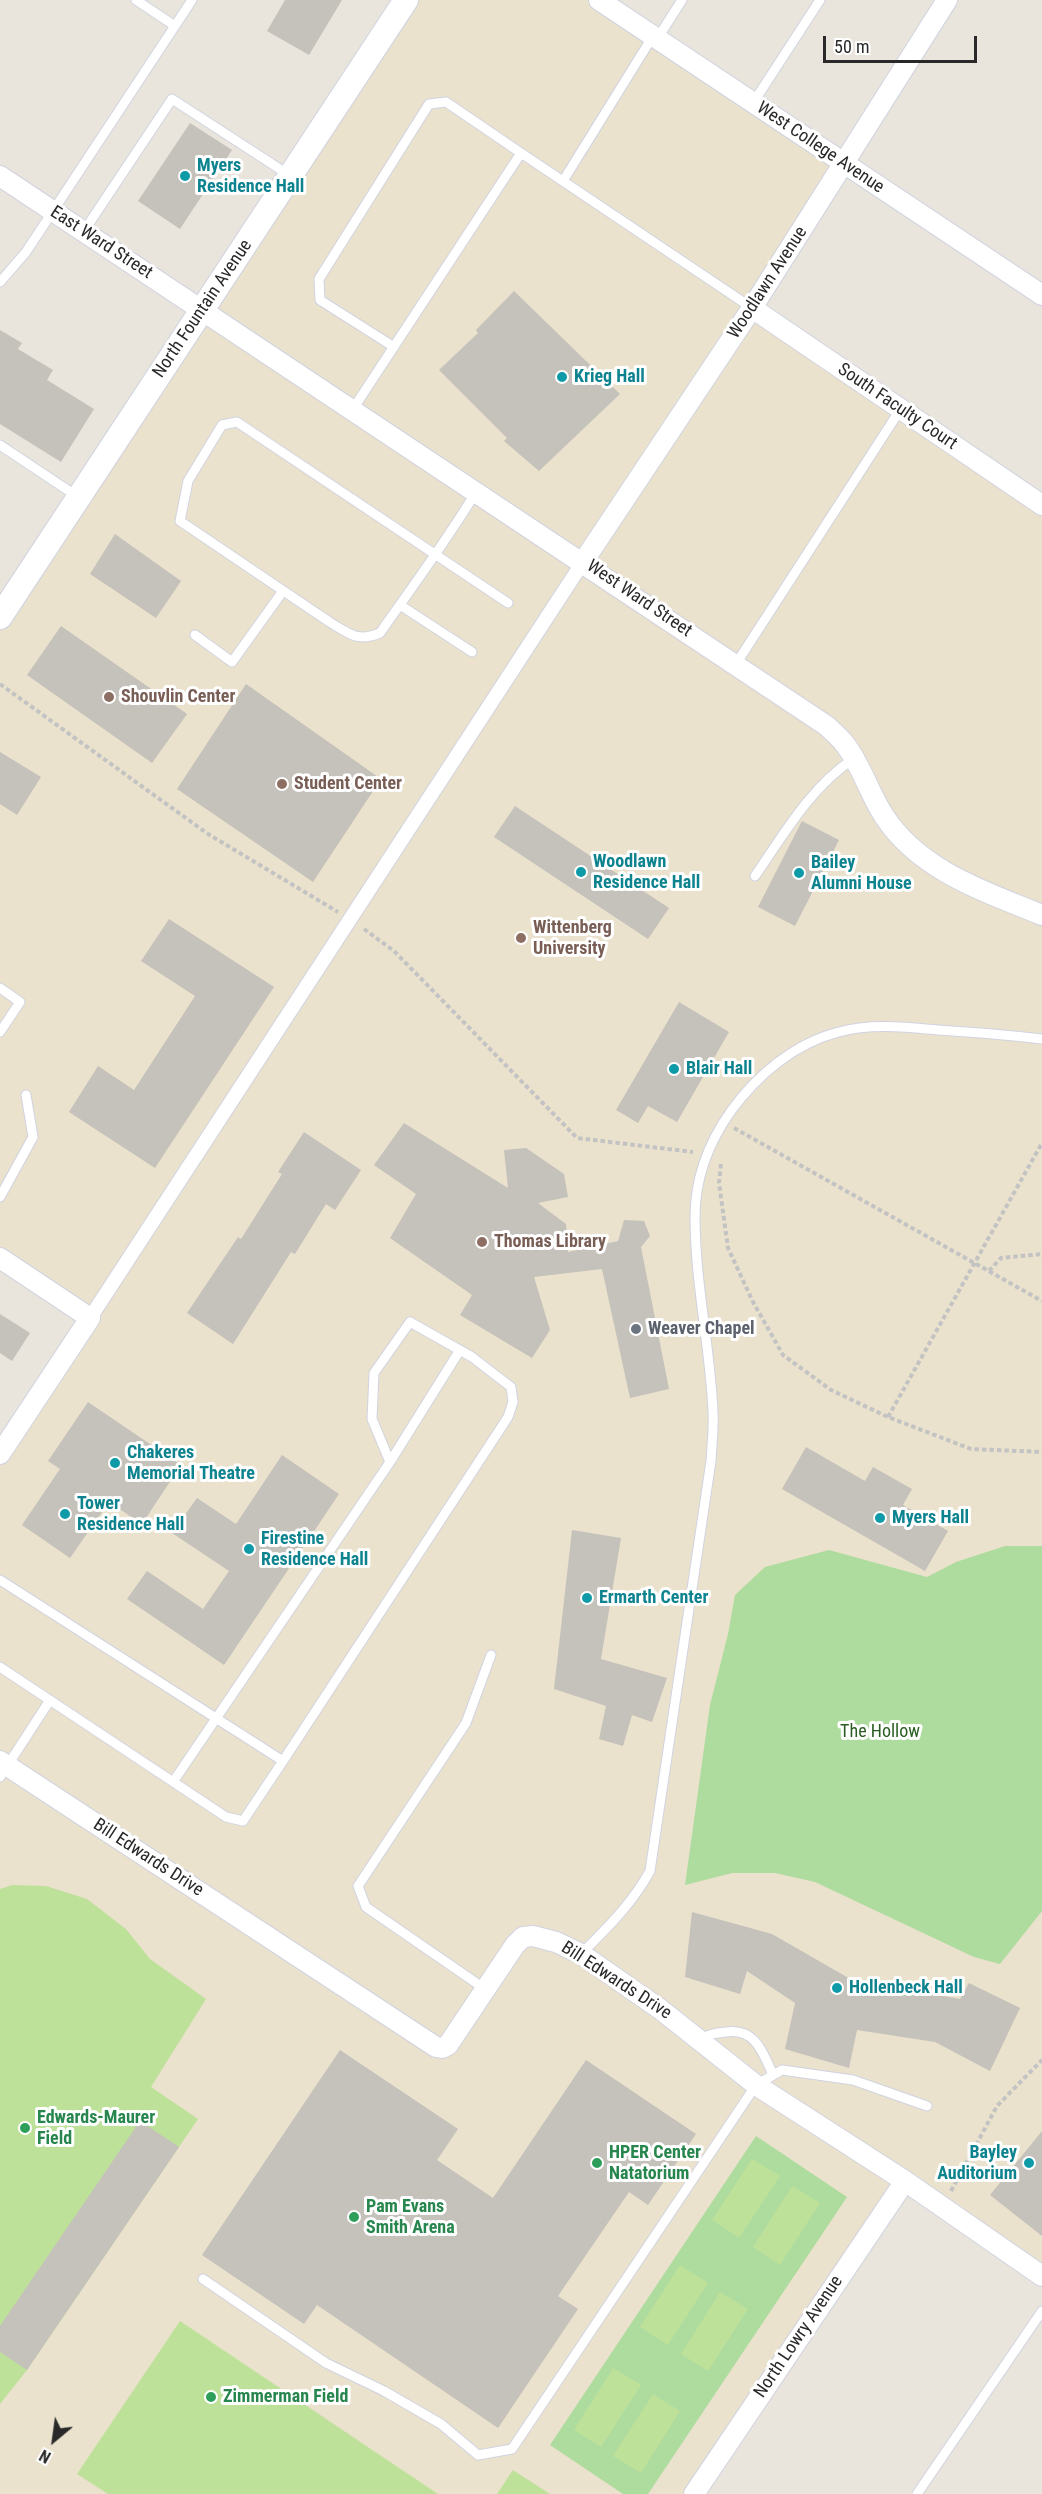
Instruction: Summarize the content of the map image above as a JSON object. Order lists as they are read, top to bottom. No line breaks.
{"streets":{"street":["West College Avenue","East Ward Street","Woodlawn Avenue","North Fountain Avenue","South Faculty Court","West Ward Street","Bill Edwards Drive","North Lowry Avenue"]},"crossings":[["West College Avenue","Woodlawn Avenue"],["East Ward Street","North Fountain Avenue"],["East Ward Street","West Ward Street"],["Woodlawn Avenue","South Faculty Court"],["Woodlawn Avenue","West Ward Street"],["North Fountain Avenue","West Ward Street"],["Bill Edwards Drive","North Lowry Avenue"]],"parks":["The Hollow"],"places":["Myers Residence Hall","Krieg Hall","Shouvlin Center","Student Center","Woodlawn Residence Hall","Bailey Alumni House","Wittenberg University","Blair Hall","Thomas Library","Weaver Chapel","Chakeres Memorial Theatre","Tower Residence Hall","Myers Hall","Firestine Residence Hall","Ermarth Center","Hollenbeck Hall","Edwards-Maurer Field","HPER Center Natatorium","Bayley Auditorium","Pam Evans Smith Arena","Zimmerman Field"],"scale_bar":"50 m","north":"bottom left"}
